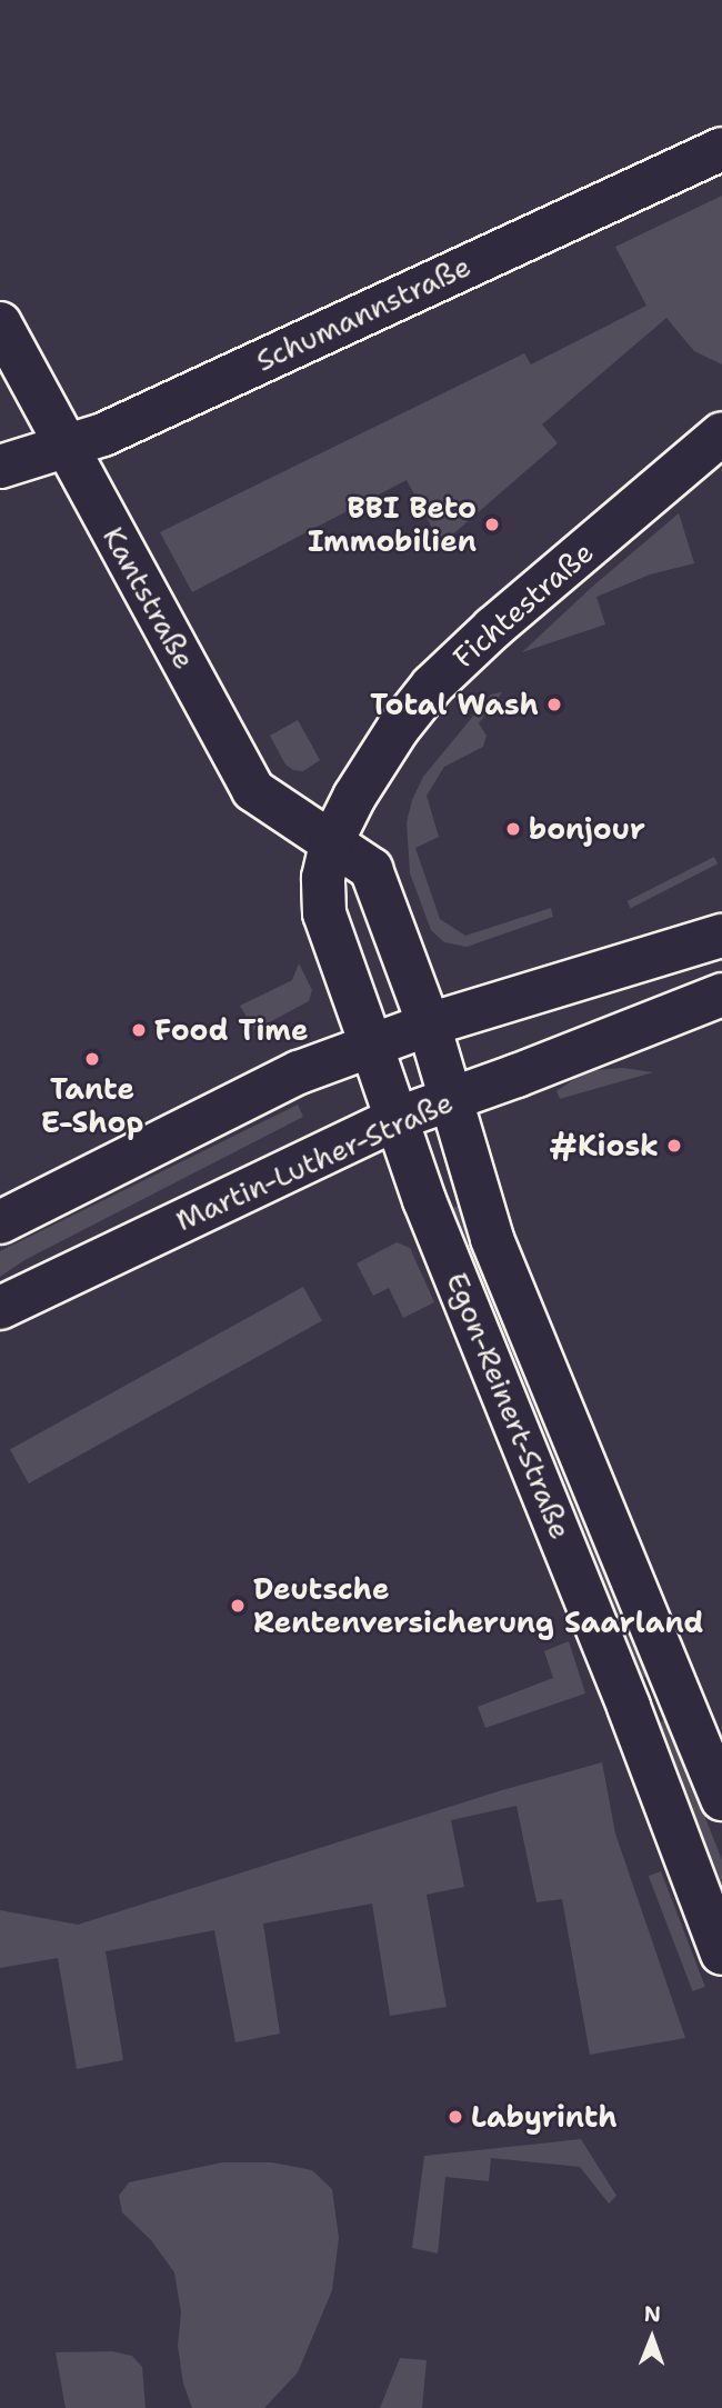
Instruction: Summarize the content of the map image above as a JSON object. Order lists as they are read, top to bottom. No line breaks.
{"streets":{"main road":["Schumannstraße","Kantstraße","Fichtestraße","Martin-Luther-Straße","Egon-Reinert-Straße"]},"crossings":[["Schumannstraße","Kantstraße"],["Kantstraße","Fichtestraße"],["Fichtestraße","Martin-Luther-Straße"],["Fichtestraße","Egon-Reinert-Straße"],["Martin-Luther-Straße","Egon-Reinert-Straße"]],"places":["BBI Beto Immobilien","Total Wash","bonjour","Food Time","Tante E-Shop","#Kiosk","Deutsche Rentenversicherung Saarland","Labyrinth"],"north":"top"}
